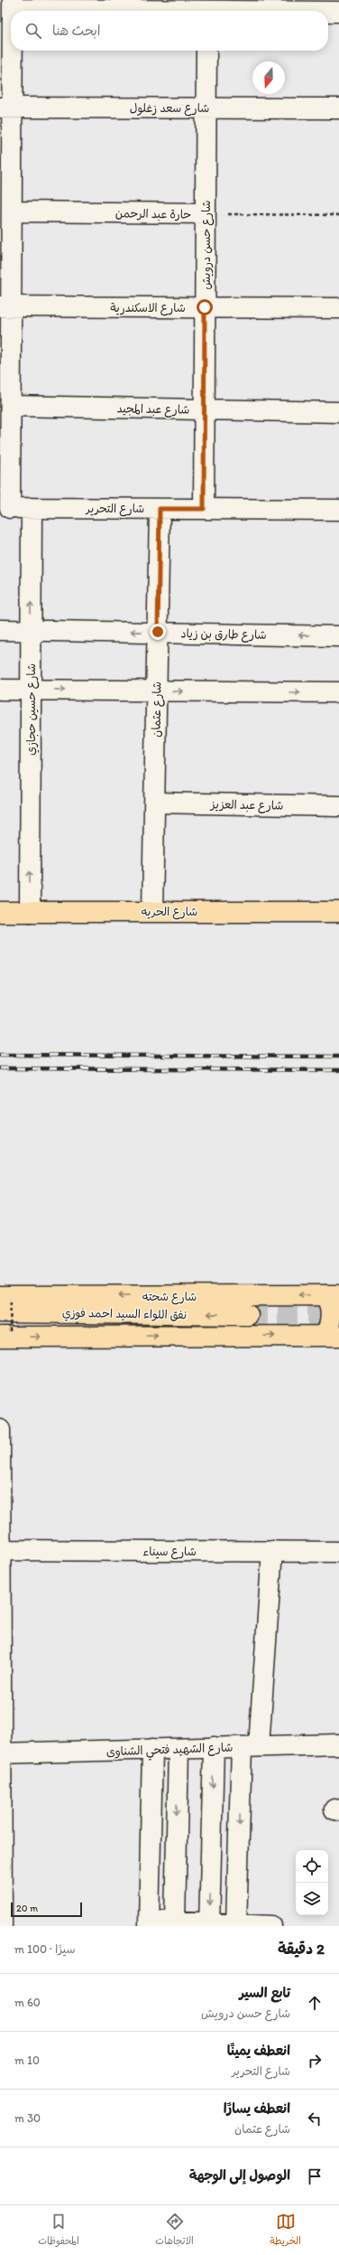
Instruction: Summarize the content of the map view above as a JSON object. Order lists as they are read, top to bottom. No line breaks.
{"streets":{"main road":["شارع الحريه","شارع شحته","نفق اللواء السيد احمد فوزي"],"street":["شارع سعد زغلول","حارة عبد الرحمن","شارع حسن درويش","شارع الاسكندرية","شارع عبد المجيد","شارع التحرير","شارع طارق بن زياد","شارع حسين حجازي","شارع عثمان","شارع عبد العزيز","شارع سيناء","شارع الشهيد فتحي الشناوى"]},"crossings":[["شارع سعد زغلول","شارع حسن درويش"],["حارة عبد الرحمن","شارع حسن درويش"],["شارع حسن درويش","شارع الاسكندرية"],["شارع حسن درويش","شارع عبد المجيد"],["شارع حسن درويش","شارع التحرير"],["شارع التحرير","شارع حسين حجازي"],["شارع التحرير","شارع عثمان"],["شارع طارق بن زياد","شارع حسين حجازي"],["شارع طارق بن زياد","شارع عثمان"],["شارع حسين حجازي","شارع الحريه"],["شارع عثمان","شارع عبد العزيز"],["شارع عثمان","شارع الحريه"],["شارع شحته","نفق اللواء السيد احمد فوزي"]],"one_way":["شارع حسين حجازي"],"scale_bar":"20 m","north":"bottom","page":{"search":"ابحث هنا","scale":"20 m","heading":["2 دقيقة","سيرًا · 100 m"],"list":[["تابع السير","شارع حسن درويش","60 m"],["انعطف يمينًا","شارع التحرير","10 m"],["انعطف يسارًا","شارع عثمان","30 m"],"الوصول إلى الوجهة"],"nav":["الخريطة","الاتجاهات","المحفوظات"]}}
